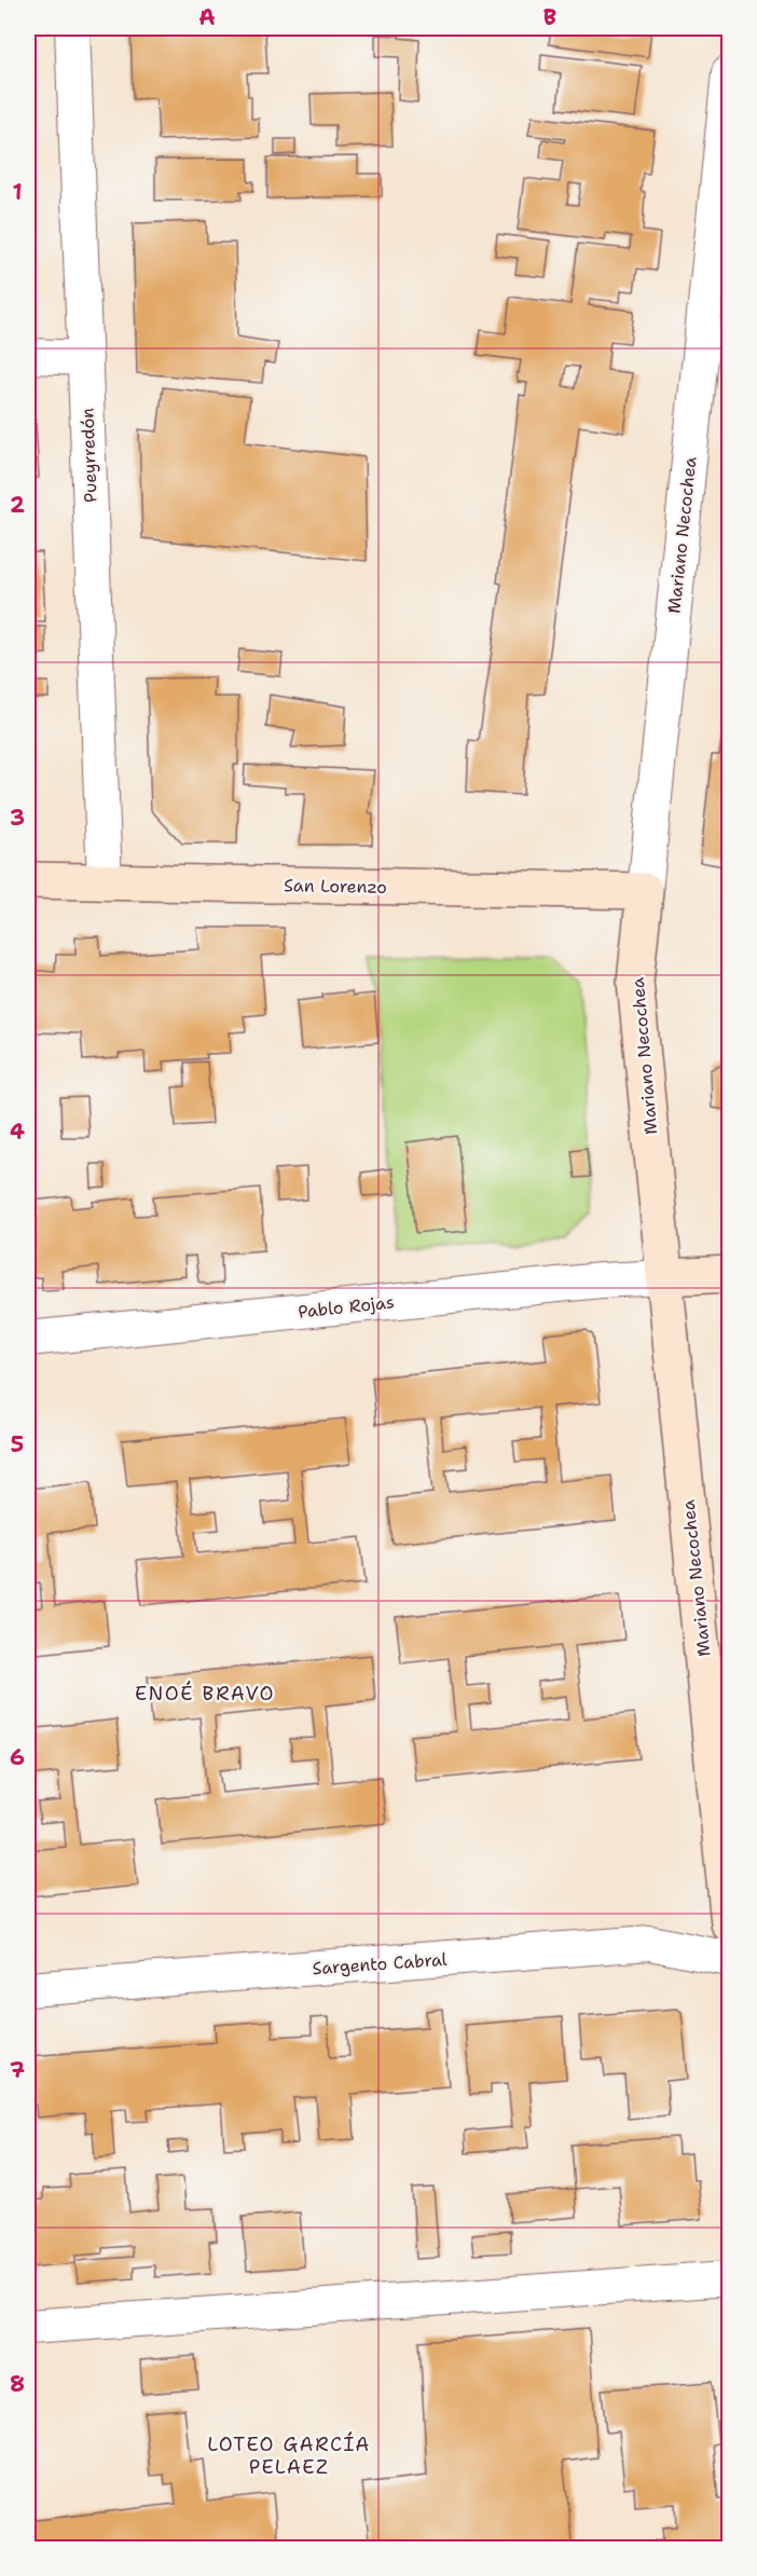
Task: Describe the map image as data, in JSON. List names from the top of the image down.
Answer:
{
  "streets": {
    "main road": ["Mariano Necochea", "San Lorenzo"],
    "street": ["Pueyrredón", "Pablo Rojas", "Sargento Cabral"]
  },
  "crossings": [
    ["Pueyrredón", "San Lorenzo"],
    ["Mariano Necochea", "San Lorenzo"],
    ["Mariano Necochea", "Pablo Rojas"]
  ],
  "districts": ["ENOÉ BRAVO", "LOTEO GARCÍA PELAEZ"],
  "grid": {
    "columns": ["A", "B"],
    "rows": [
      "1",
      "2",
      "3",
      "4",
      "5",
      "6",
      "7",
      "8"
    ]
  }
}
